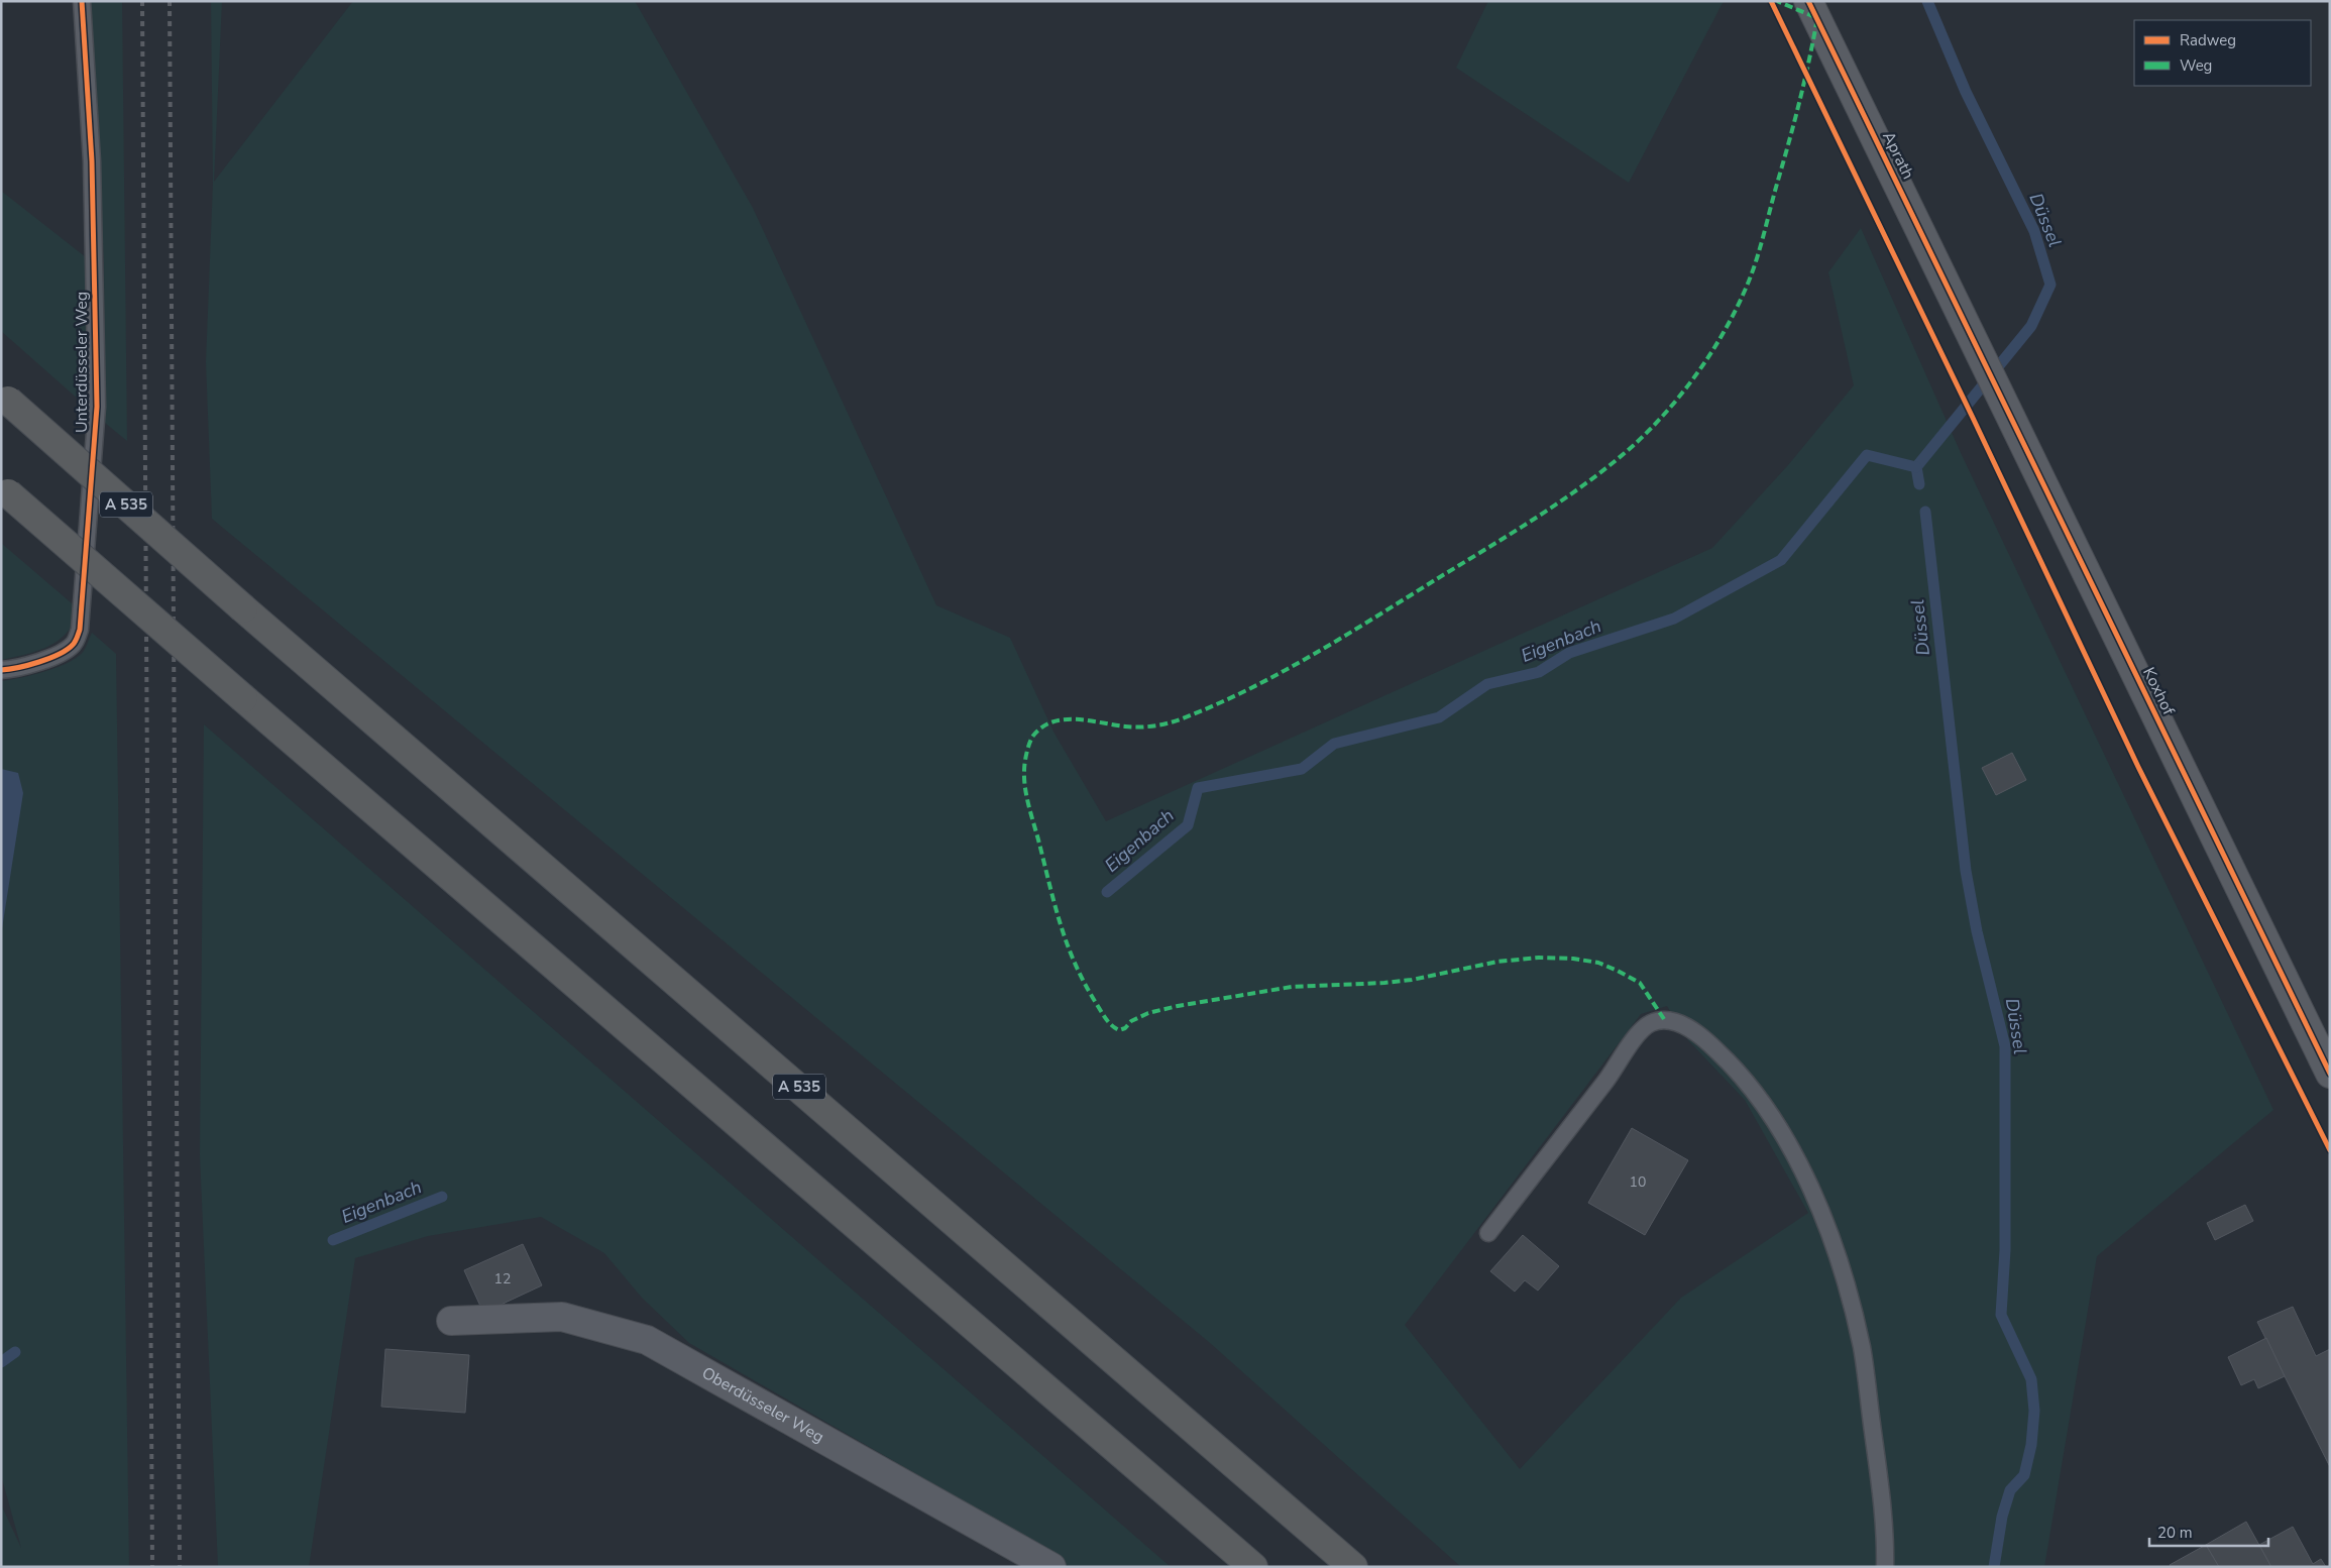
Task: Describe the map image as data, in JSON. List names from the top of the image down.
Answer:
{
  "streets": {
    "highway": ["A 535"],
    "main road": ["Aprath", "Koxhof"],
    "street": ["Oberdüsseler Weg"],
    "lane": ["Unterdüsseler Weg"]
  },
  "crossings": [
    ["Aprath", "Koxhof"]
  ],
  "water": ["Düssel", "Eigenbach"],
  "house_numbers": ["10", "12"],
  "legend": ["Radweg", "Weg"],
  "scale_bar": "20 m"
}
